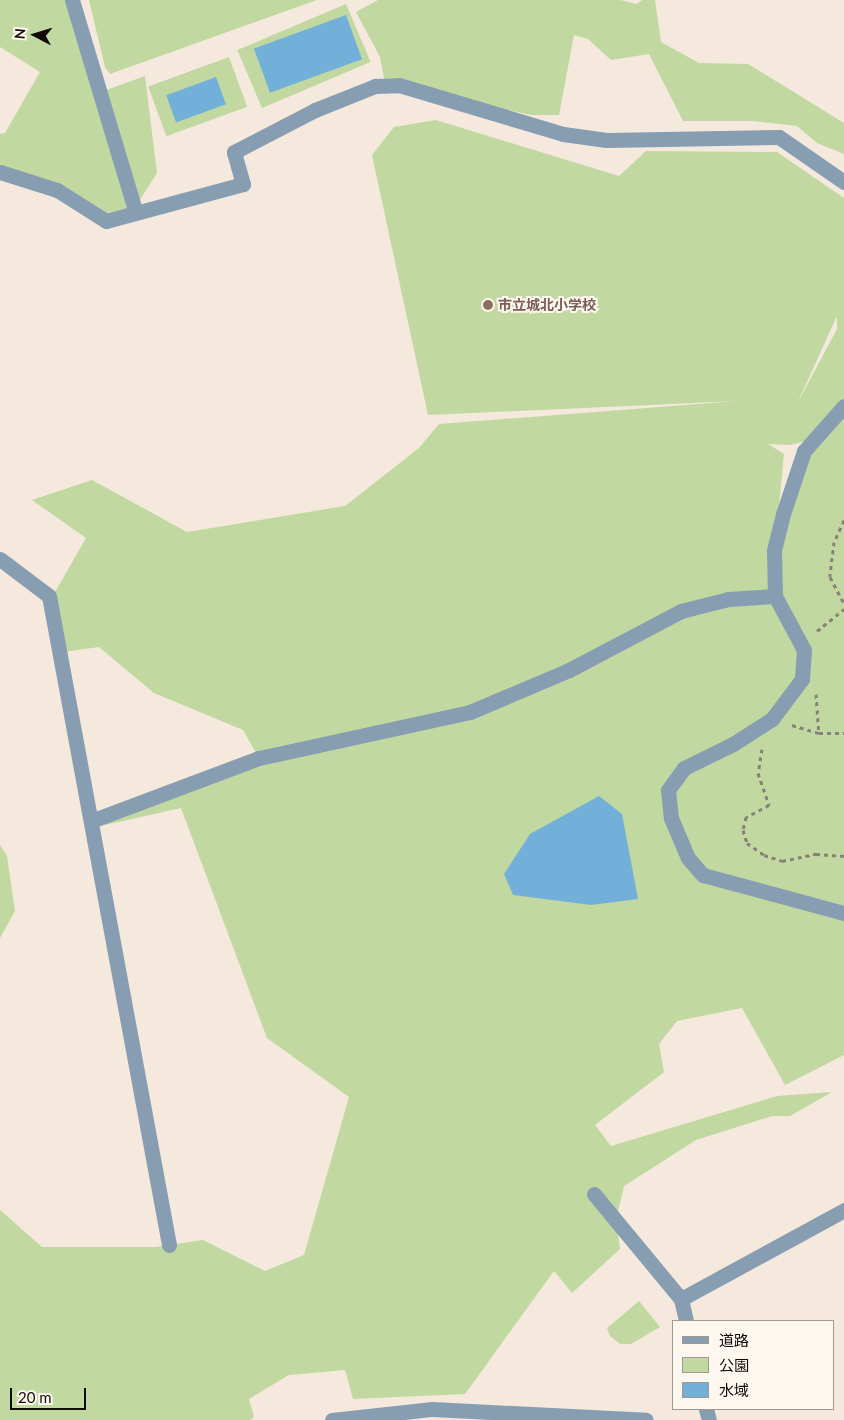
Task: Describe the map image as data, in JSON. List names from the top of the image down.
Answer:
{
  "places": ["市立城北小学校"],
  "legend": ["道路", "公園", "水域"],
  "scale_bar": "20 m",
  "north": "left"
}
